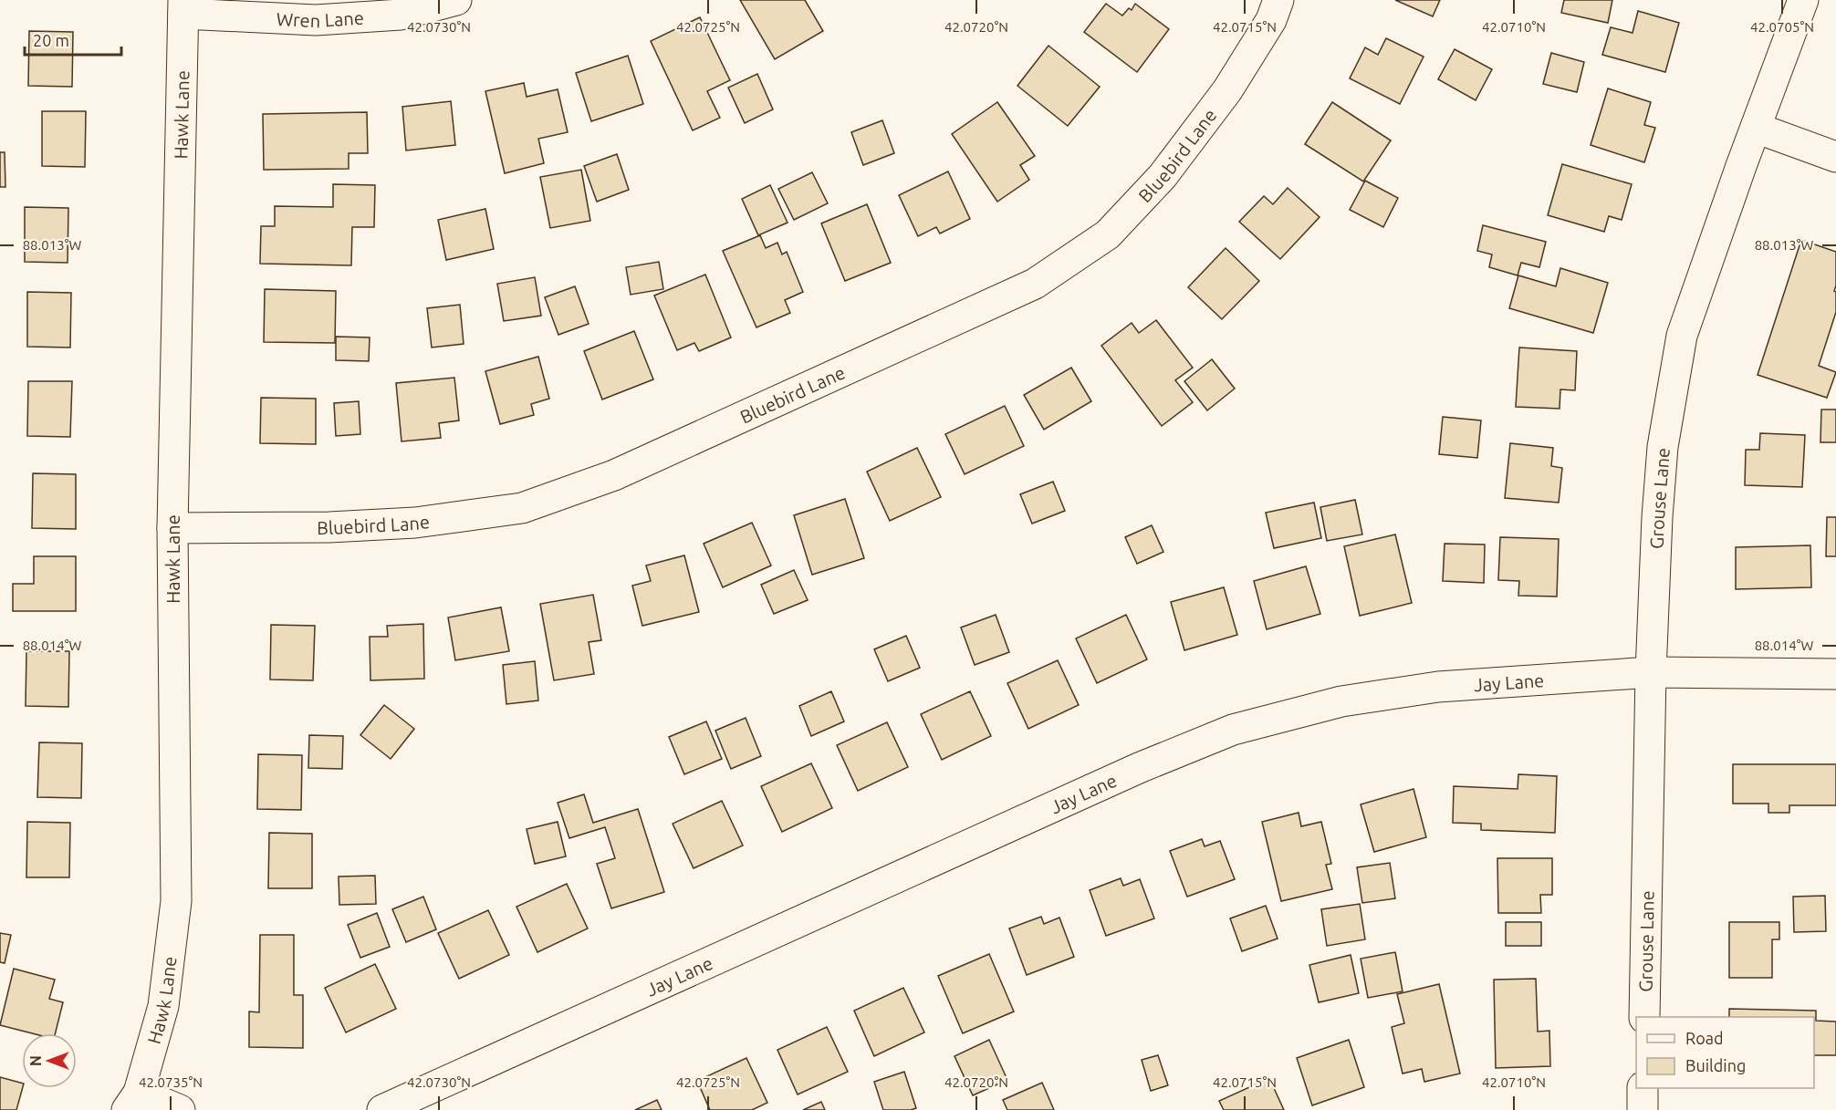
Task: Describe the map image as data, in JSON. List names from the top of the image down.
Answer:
{
  "streets": {
    "street": [
      "Wren Lane",
      "Hawk Lane",
      "Bluebird Lane",
      "Grouse Lane",
      "Jay Lane"
    ]
  },
  "crossings": [
    ["Wren Lane", "Hawk Lane"],
    ["Hawk Lane", "Bluebird Lane"],
    ["Grouse Lane", "Jay Lane"]
  ],
  "legend": ["Road", "Building"],
  "scale_bar": "20 m",
  "north": "left",
  "coordinates": [
    "42.0730°N",
    "42.0725°N",
    "42.0720°N",
    "42.0715°N",
    "42.0710°N",
    "42.0705°N",
    "88.013°W",
    "88.014°W",
    "42.0735°N"
  ]
}
